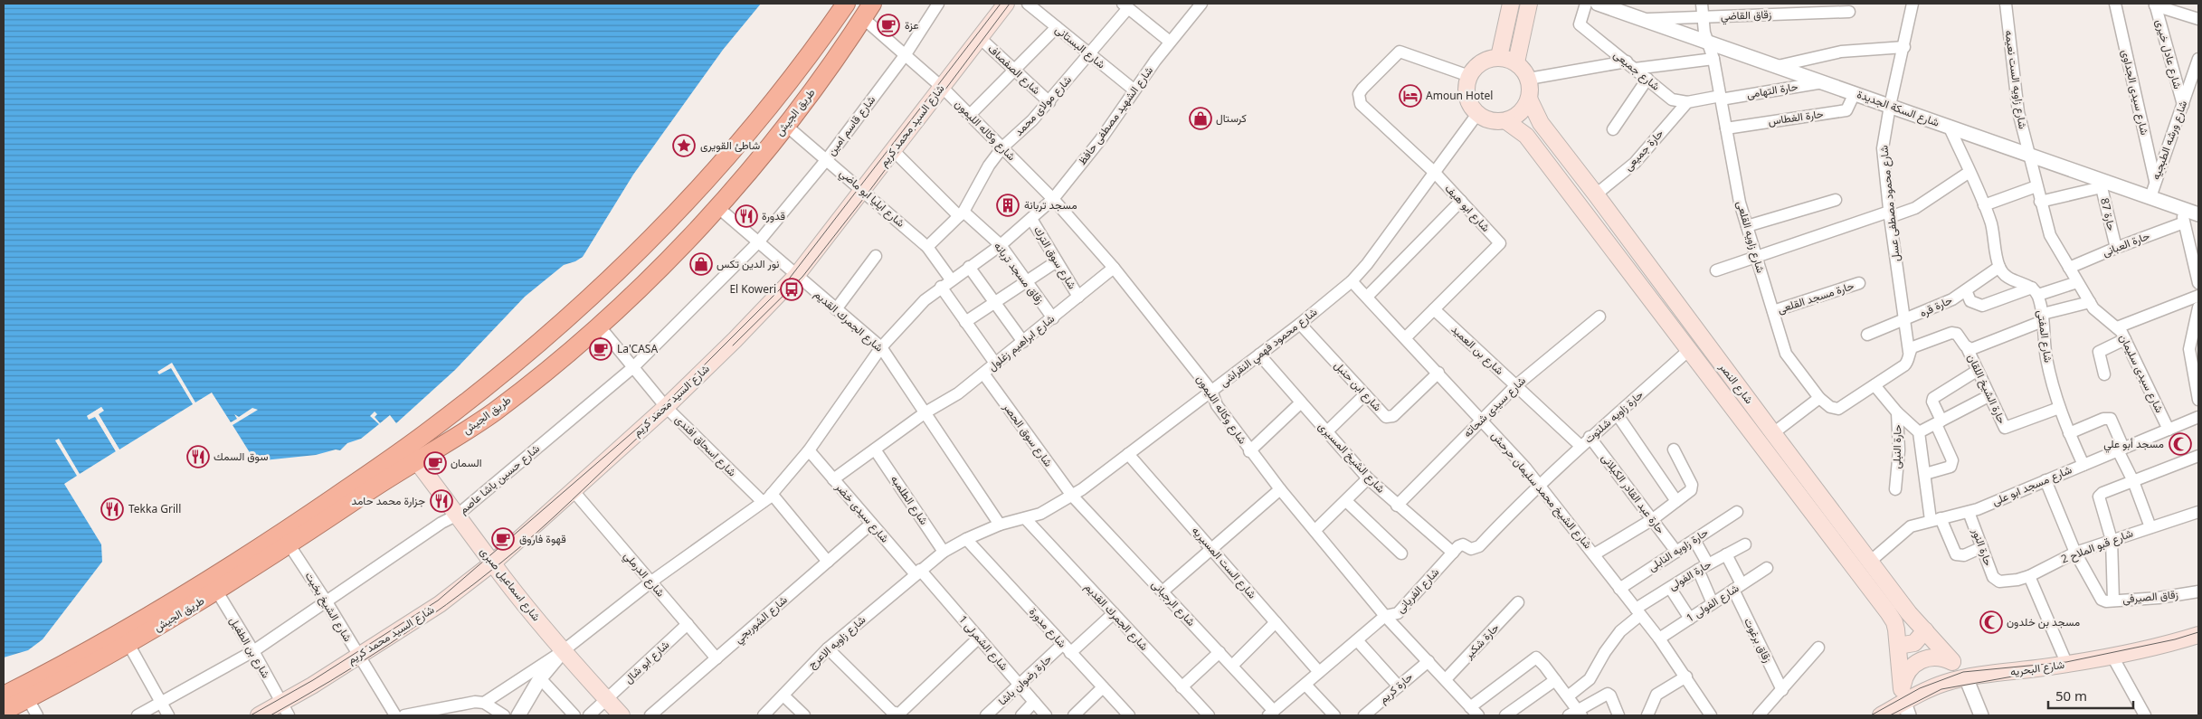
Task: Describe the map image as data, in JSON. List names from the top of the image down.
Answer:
{
  "streets": {
    "highway": ["طريق الجيش"],
    "main road": [
      "شارع السيد محمد كريم",
      "شارع النصر",
      "شارع اسماعيل صبرى",
      "شارع البحريه"
    ],
    "street": [
      "زقاق القاضي",
      "شارع البستانى",
      "شارع عادل خيرى",
      "شارع الصفصاف",
      "شارع جميعى",
      "شارع زاويه الست نعيمه",
      "حارة التهامى",
      "شارع سيدى الجداوى",
      "شارع مولاى محمد",
      "شارع السكة الجديدة",
      "شارع الشهيد مصطفى حافظ",
      "حارة الغطاس",
      "شارع قاسم امين",
      "شارع وكاله الليمون",
      "شارع ورشه الطبجيه",
      "حارة جميعى",
      "شارع ايليا ابو ماضي",
      "شارع محمود مصطفى عسل",
      "شارع ابو هيف",
      "حارة 87",
      "شارع زاويه القلعى",
      "حارة العبانى",
      "شارع سوق الترك",
      "زقاق مسجد تربانه",
      "حارة مسجد القلعى",
      "حارة قره",
      "شارع الجمرك القديم",
      "شارع المفتى",
      "شارع ابراهيم زغلول",
      "شارع محمود فهمي النقراشى",
      "شارع بن العميد",
      "شارع سيدى سليمان",
      "شارع ابن حنبل",
      "حارة الشيخ اللقان",
      "شارع سيدى شحاته",
      "حارة زاويه شلتوت",
      "شارع سوق الحصر",
      "شارع اسحاق افندى",
      "حارة النبلى",
      "شارع الشيخ المسيرى",
      "شارع حسين باشا عاصم",
      "شارع مسجد ابو على",
      "شارع الشيخ محمد سليمان حرحش",
      "حارة عبد القادر الكيلانى",
      "شارع الطلمبه",
      "شارع سيدى خضر",
      "شارع قبو الملاح 2",
      "حارة النور",
      "حارة زاويه النابلى",
      "شارع الست المسيريه",
      "شارع الدرملي",
      "حارة الفولى",
      "شارع الفريانى",
      "زقاق الصيرفى",
      "شارع الرجبانى",
      "شارع الفولى 1",
      "شارع الشيخ بخيت",
      "شارع الشوربجي",
      "شارع مدورة",
      "زقاق برغوت",
      "حارة شكير",
      "شارع زاويه الاعرج",
      "شارع الشمرلى 1",
      "شارع بن الطفيل",
      "شارع ابو شال",
      "حارة رضوان باشا",
      "حارة كريم"
    ]
  },
  "crossings": [
    ["زقاق القاضي", "شارع السكة الجديدة"],
    ["زقاق القاضي", "شارع زاويه القلعى"],
    ["شارع البستانى", "شارع مولاى محمد"],
    ["شارع البستانى", "شارع الشهيد مصطفى حافظ"],
    ["شارع عادل خيرى", "شارع ورشه الطبجيه"],
    ["شارع الصفصاف", "شارع مولاى محمد"],
    ["شارع الصفصاف", "شارع السيد محمد كريم"],
    ["شارع جميعى", "حارة جميعى"],
    ["شارع زاويه الست نعيمه", "شارع السكة الجديدة"],
    ["شارع زاويه الست نعيمه", "شارع سيدى سليمان"],
    ["حارة التهامى", "شارع السكة الجديدة"],
    ["حارة التهامى", "شارع زاويه القلعى"],
    ["شارع سيدى الجداوى", "شارع ورشه الطبجيه"],
    ["شارع مولاى محمد", "شارع وكاله الليمون"],
    ["شارع مولاى محمد", "شارع ايليا ابو ماضي"],
    ["شارع مولاى محمد", "زقاق مسجد تربانه"],
    ["شارع السكة الجديدة", "حارة الغطاس"],
    ["شارع السكة الجديدة", "شارع ورشه الطبجيه"],
    ["شارع السكة الجديدة", "شارع محمود مصطفى عسل"],
    ["شارع السكة الجديدة", "حارة 87"],
    ["شارع السكة الجديدة", "شارع زاويه القلعى"],
    ["شارع السكة الجديدة", "شارع سيدى سليمان"],
    ["طريق الجيش", "شارع وكاله الليمون"],
    ["طريق الجيش", "شارع ايليا ابو ماضي"],
    ["طريق الجيش", "شارع الجمرك القديم"],
    ["طريق الجيش", "شارع اسحاق افندى"],
    ["طريق الجيش", "شارع اسماعيل صبرى"],
    ["طريق الجيش", "شارع الشيخ بخيت"],
    ["طريق الجيش", "شارع بن الطفيل"],
    ["شارع الشهيد مصطفى حافظ", "شارع وكاله الليمون"],
    ["شارع الشهيد مصطفى حافظ", "شارع ايليا ابو ماضي"],
    ["شارع الشهيد مصطفى حافظ", "شارع سوق الترك"],
    ["شارع الشهيد مصطفى حافظ", "زقاق مسجد تربانه"],
    ["شارع الشهيد مصطفى حافظ", "شارع الجمرك القديم"],
    ["شارع الشهيد مصطفى حافظ", "شارع اسحاق افندى"],
    ["شارع الشهيد مصطفى حافظ", "شارع سيدى خضر"],
    ["شارع الشهيد مصطفى حافظ", "شارع الدرملي"],
    ["شارع الشهيد مصطفى حافظ", "شارع اسماعيل صبرى"],
    ["حارة الغطاس", "شارع زاويه القلعى"],
    ["شارع قاسم امين", "شارع وكاله الليمون"],
    ["شارع قاسم امين", "شارع ايليا ابو ماضي"],
    ["شارع قاسم امين", "شارع الجمرك القديم"],
    ["شارع قاسم امين", "شارع حسين باشا عاصم"],
    ["شارع السيد محمد كريم", "شارع وكاله الليمون"],
    ["شارع السيد محمد كريم", "شارع ايليا ابو ماضي"],
    ["شارع السيد محمد كريم", "زقاق مسجد تربانه"],
    ["شارع السيد محمد كريم", "شارع الجمرك القديم"],
    ["شارع السيد محمد كريم", "شارع اسحاق افندى"],
    ["شارع السيد محمد كريم", "شارع الدرملي"],
    ["شارع السيد محمد كريم", "شارع اسماعيل صبرى"],
    ["شارع السيد محمد كريم", "شارع الشيخ بخيت"],
    ["شارع السيد محمد كريم", "شارع بن الطفيل"],
    ["شارع وكاله الليمون", "شارع ابراهيم زغلول"],
    ["شارع وكاله الليمون", "شارع محمود فهمي النقراشى"],
    ["شارع وكاله الليمون", "شارع الفريانى"],
    ["شارع وكاله الليمون", "حارة شكير"],
    ["شارع وكاله الليمون", "حارة كريم"],
    ["حارة جميعى", "شارع النصر"],
    ["شارع محمود مصطفى عسل", "حارة قره"],
    ["شارع ابو هيف", "شارع محمود فهمي النقراشى"],
    ["شارع ابو هيف", "شارع بن العميد"],
    ["شارع ابو هيف", "شارع النصر"],
    ["حارة 87", "حارة العبانى"],
    ["شارع زاويه القلعى", "حارة مسجد القلعى"],
    ["شارع زاويه القلعى", "حارة النبلى"],
    ["حارة العبانى", "شارع سيدى سليمان"],
    ["شارع سوق الترك", "شارع ابراهيم زغلول"],
    ["زقاق مسجد تربانه", "شارع ابراهيم زغلول"],
    ["شارع الجمرك القديم", "شارع ابراهيم زغلول"],
    ["شارع الجمرك القديم", "شارع محمود فهمي النقراشى"],
    ["شارع الجمرك القديم", "شارع حسين باشا عاصم"],
    ["شارع الجمرك القديم", "حارة رضوان باشا"],
    ["شارع المفتى", "حارة الشيخ اللقان"],
    ["شارع المفتى", "شارع مسجد ابو على"],
    ["شارع ابراهيم زغلول", "شارع سوق الحصر"],
    ["شارع ابراهيم زغلول", "شارع الطلمبه"],
    ["شارع ابراهيم زغلول", "شارع سيدى خضر"],
    ["شارع محمود فهمي النقراشى", "شارع النصر"],
    ["شارع محمود فهمي النقراشى", "شارع ابن حنبل"],
    ["شارع محمود فهمي النقراشى", "شارع سوق الحصر"],
    ["شارع محمود فهمي النقراشى", "شارع الشيخ المسيرى"],
    ["شارع محمود فهمي النقراشى", "شارع الشيخ محمد سليمان حرحش"],
    ["شارع محمود فهمي النقراشى", "شارع الطلمبه"],
    ["شارع محمود فهمي النقراشى", "شارع سيدى خضر"],
    ["شارع محمود فهمي النقراشى", "شارع الست المسيريه"],
    ["شارع محمود فهمي النقراشى", "شارع الرجبانى"],
    ["شارع محمود فهمي النقراشى", "شارع مدورة"],
    ["شارع محمود فهمي النقراشى", "شارع زاويه الاعرج"],
    ["شارع محمود فهمي النقراشى", "شارع الشمرلى 1"],
    ["شارع بن العميد", "شارع سيدى شحاته"],
    ["شارع بن العميد", "حارة زاويه شلتوت"],
    ["شارع سيدى سليمان", "شارع مسجد ابو على"],
    ["شارع النصر", "حارة زاويه شلتوت"],
    ["شارع النصر", "شارع مسجد ابو على"],
    ["شارع النصر", "شارع البحريه"],
    ["شارع ابن حنبل", "شارع الشيخ محمد سليمان حرحش"],
    ["شارع سيدى شحاته", "شارع الشيخ المسيرى"],
    ["شارع سيدى شحاته", "شارع الشيخ محمد سليمان حرحش"],
    ["حارة زاويه شلتوت", "شارع الشيخ محمد سليمان حرحش"],
    ["حارة زاويه شلتوت", "حارة عبد القادر الكيلانى"],
    ["شارع سوق الحصر", "شارع الرجبانى"],
    ["شارع اسحاق افندى", "شارع حسين باشا عاصم"],
    ["شارع الشيخ المسيرى", "شارع الفريانى"],
    ["شارع حسين باشا عاصم", "شارع اسماعيل صبرى"],
    ["شارع حسين باشا عاصم", "شارع الشيخ بخيت"],
    ["شارع حسين باشا عاصم", "شارع بن الطفيل"],
    ["شارع مسجد ابو على", "حارة النور"],
    ["شارع الشيخ محمد سليمان حرحش", "حارة زاويه النابلى"],
    ["شارع الشيخ محمد سليمان حرحش", "حارة الفولى"],
    ["شارع الشيخ محمد سليمان حرحش", "شارع الفولى 1"],
    ["حارة عبد القادر الكيلانى", "حارة زاويه النابلى"],
    ["شارع سيدى خضر", "شارع الشوربجي"],
    ["شارع سيدى خضر", "شارع زاويه الاعرج"],
    ["شارع سيدى خضر", "شارع الشمرلى 1"],
    ["شارع قبو الملاح 2", "حارة النور"],
    ["شارع الست المسيريه", "شارع الفريانى"],
    ["شارع الدرملي", "شارع الشوربجي"],
    ["شارع الدرملي", "شارع ابو شال"],
    ["حارة الفولى", "زقاق برغوت"],
    ["شارع اسماعيل صبرى", "شارع ابو شال"],
    ["شارع الفريانى", "شارع الرجبانى"],
    ["شارع الفولى 1", "زقاق برغوت"],
    ["شارع مدورة", "حارة رضوان باشا"],
    ["شارع زاويه الاعرج", "شارع الشمرلى 1"],
    ["شارع الشمرلى 1", "حارة رضوان باشا"]
  ],
  "places": {
    "cafe": [
      "عزة",
      "La'CASA",
      "السمان",
      "قهوة فاروق"
    ],
    "hotel": ["Amoun Hotel"],
    "shop": ["كرستال", "نور الدين تكس"],
    "place": ["شاطئ القويرى"],
    "building": ["مسجد تربانة"],
    "restaurant": [
      "قدورة",
      "سوق السمك",
      "جزارة محمد حامد",
      "Tekka Grill"
    ],
    "bus stop": ["El Koweri"],
    "mosque": ["مسجد أبو علي", "مسجد بن خلدون"]
  },
  "scale_bar": "50 m"
}
